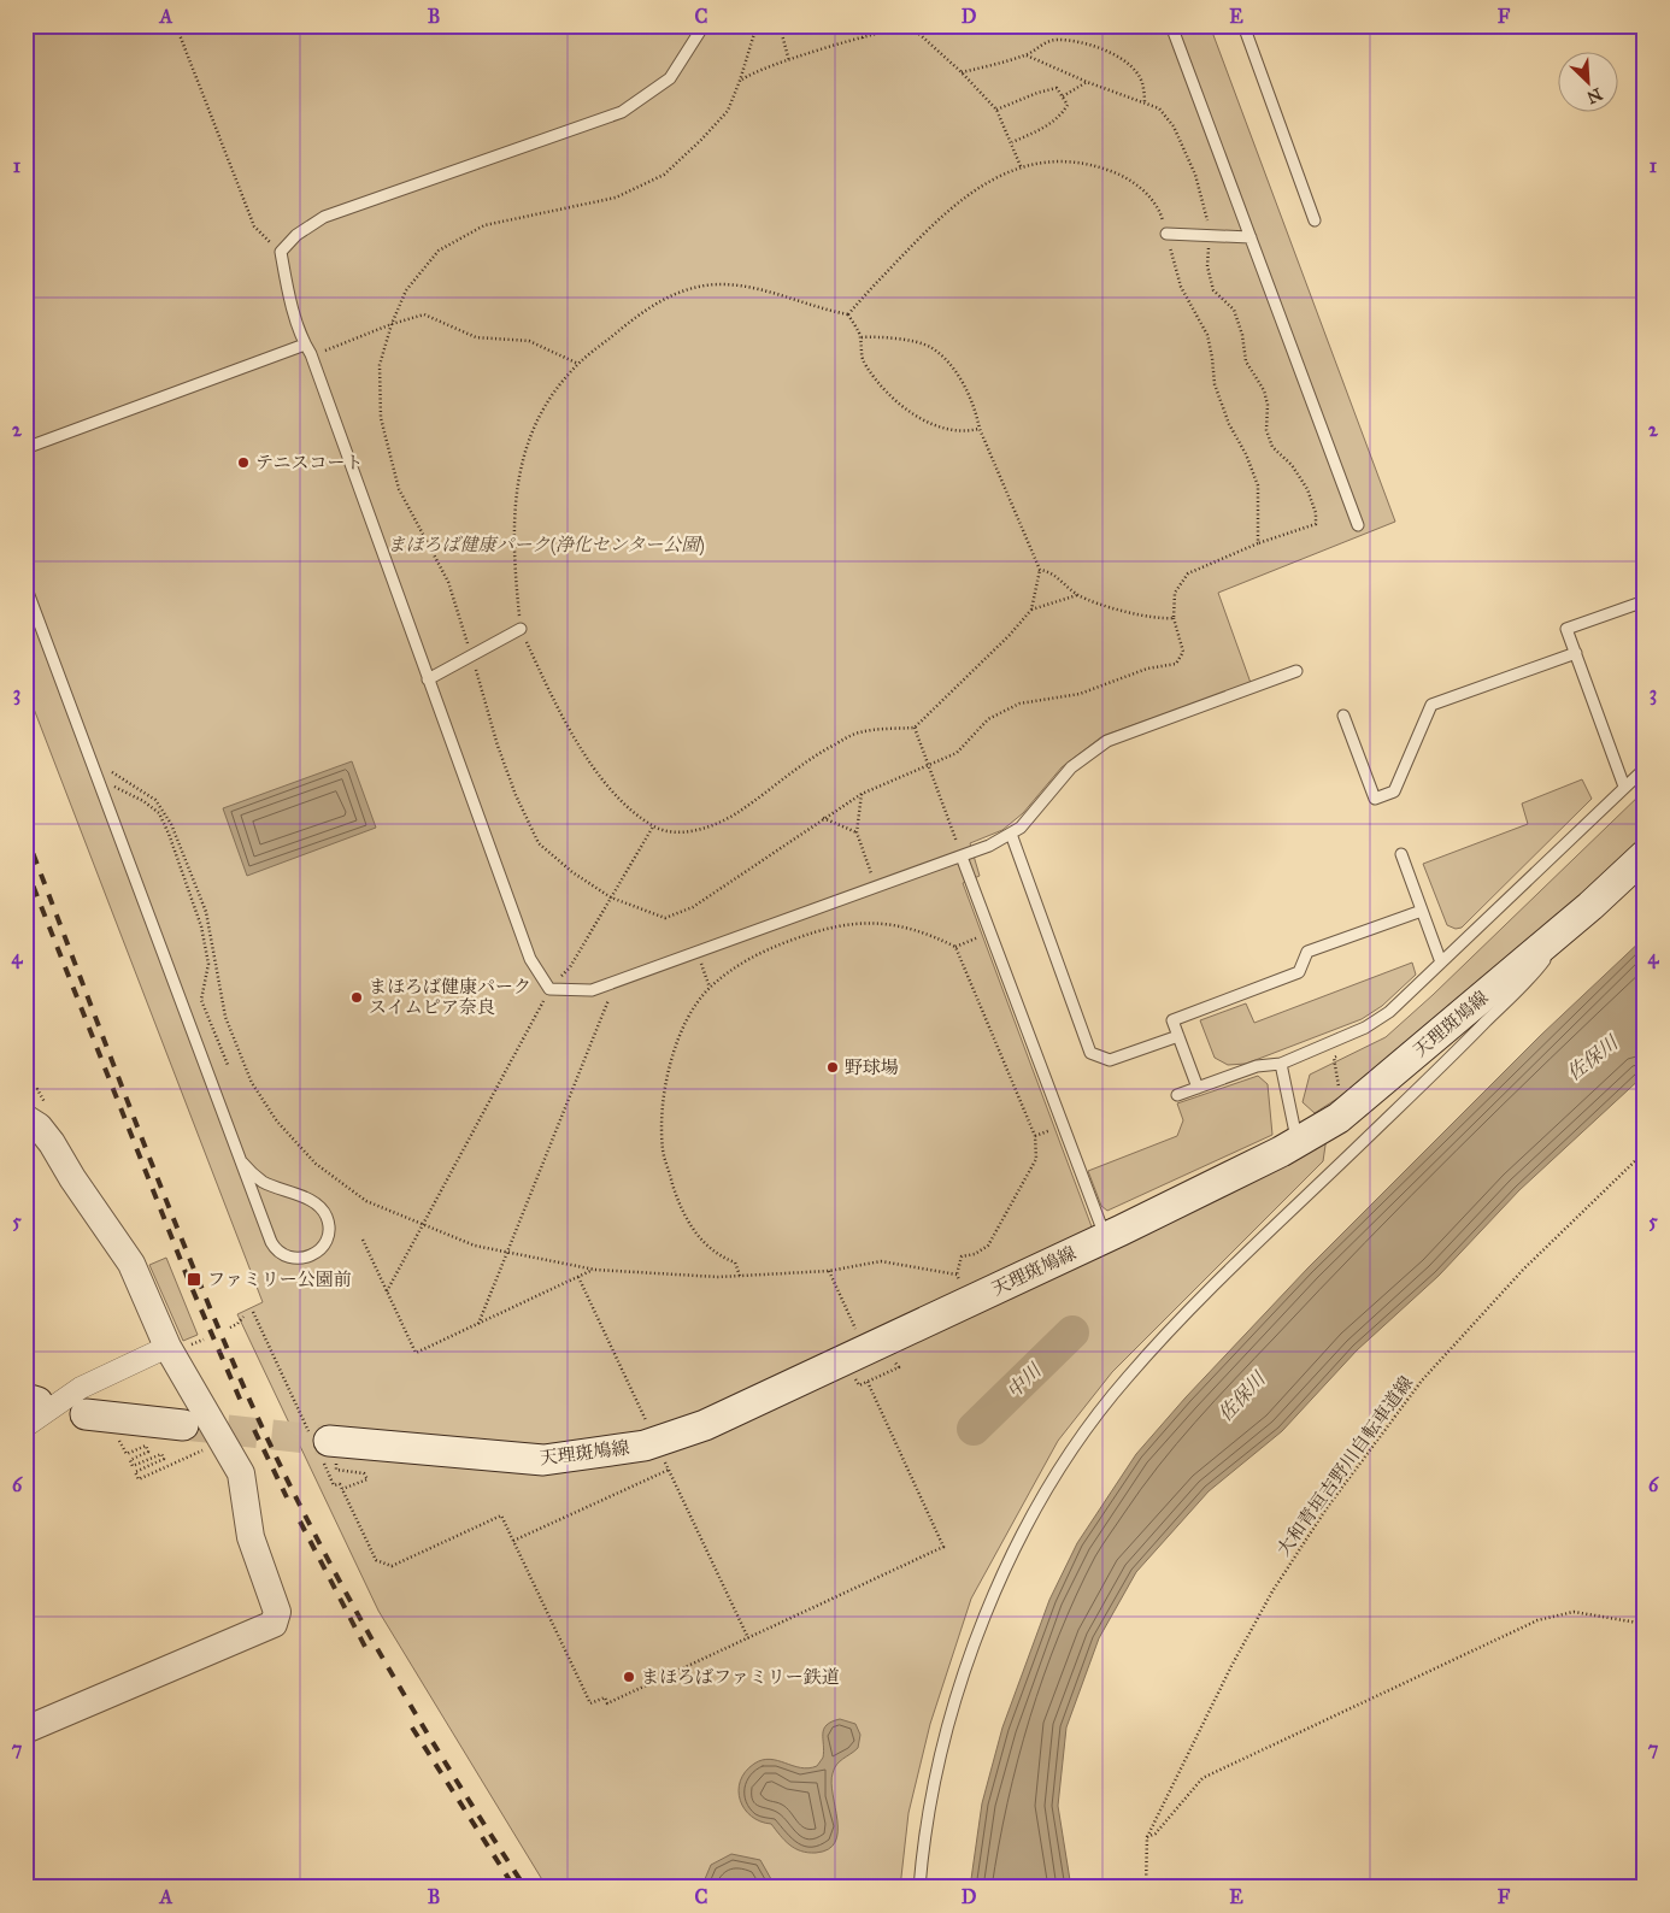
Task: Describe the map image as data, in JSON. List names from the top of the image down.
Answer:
{
  "streets": {
    "main road": ["天理斑鳩線"],
    "path": ["大和青垣吉野川自転車道線"]
  },
  "water": ["佐保川", "中川"],
  "parks": ["まほろば健康パーク(浄化センター公園)"],
  "places": {
    "other": [
      "テニスコート",
      "まほろば健康パーク スイムピア奈良",
      "野球場",
      "まほろばファミリー鉄道"
    ],
    "transit": ["ファミリー公園前"]
  },
  "north": "bottom right",
  "grid": {
    "columns": [
      "A",
      "B",
      "C",
      "D",
      "E",
      "F"
    ],
    "rows": [
      "1",
      "2",
      "3",
      "4",
      "5",
      "6",
      "7"
    ]
  }
}
